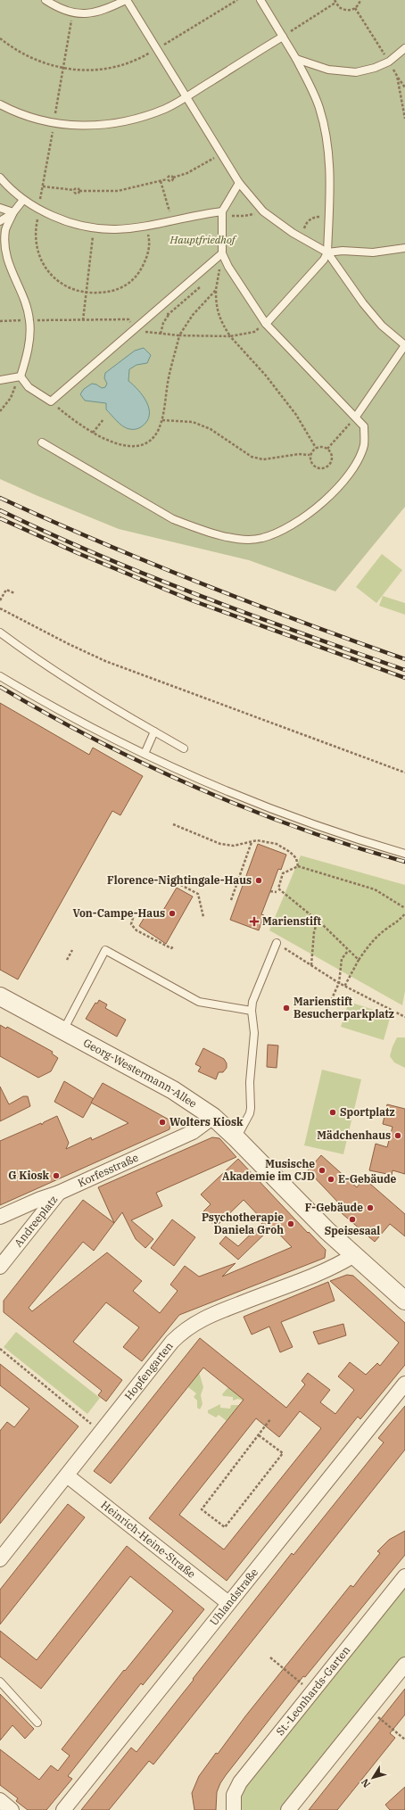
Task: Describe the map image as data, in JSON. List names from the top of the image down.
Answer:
{
  "streets": {
    "street": [
      "Georg-Westermann-Allee",
      "Korfesstraße",
      "Andreeplatz",
      "Hopfengarten",
      "Heinrich-Heine-Straße",
      "Uhlandstraße",
      "St.-Leonhards-Garten"
    ]
  },
  "crossings": [
    ["Georg-Westermann-Allee", "Korfesstraße"],
    ["Georg-Westermann-Allee", "Hopfengarten"],
    ["Korfesstraße", "Andreeplatz"],
    ["Hopfengarten", "Heinrich-Heine-Straße"],
    ["Heinrich-Heine-Straße", "Uhlandstraße"]
  ],
  "parks": ["Hauptfriedhof"],
  "places": {
    "other": [
      "Florence-Nightingale-Haus",
      "Von-Campe-Haus",
      "Marienstift Besucherparkplatz",
      "Sportplatz",
      "Wolters Kiosk",
      "Mädchenhaus",
      "Musische Akademie im CJD",
      "G Kiosk",
      "E-Gebäude",
      "F-Gebäude",
      "Speisesaal",
      "Psychotherapie Daniela Groh"
    ],
    "health": ["Marienstift"]
  },
  "north": "bottom left"
}
